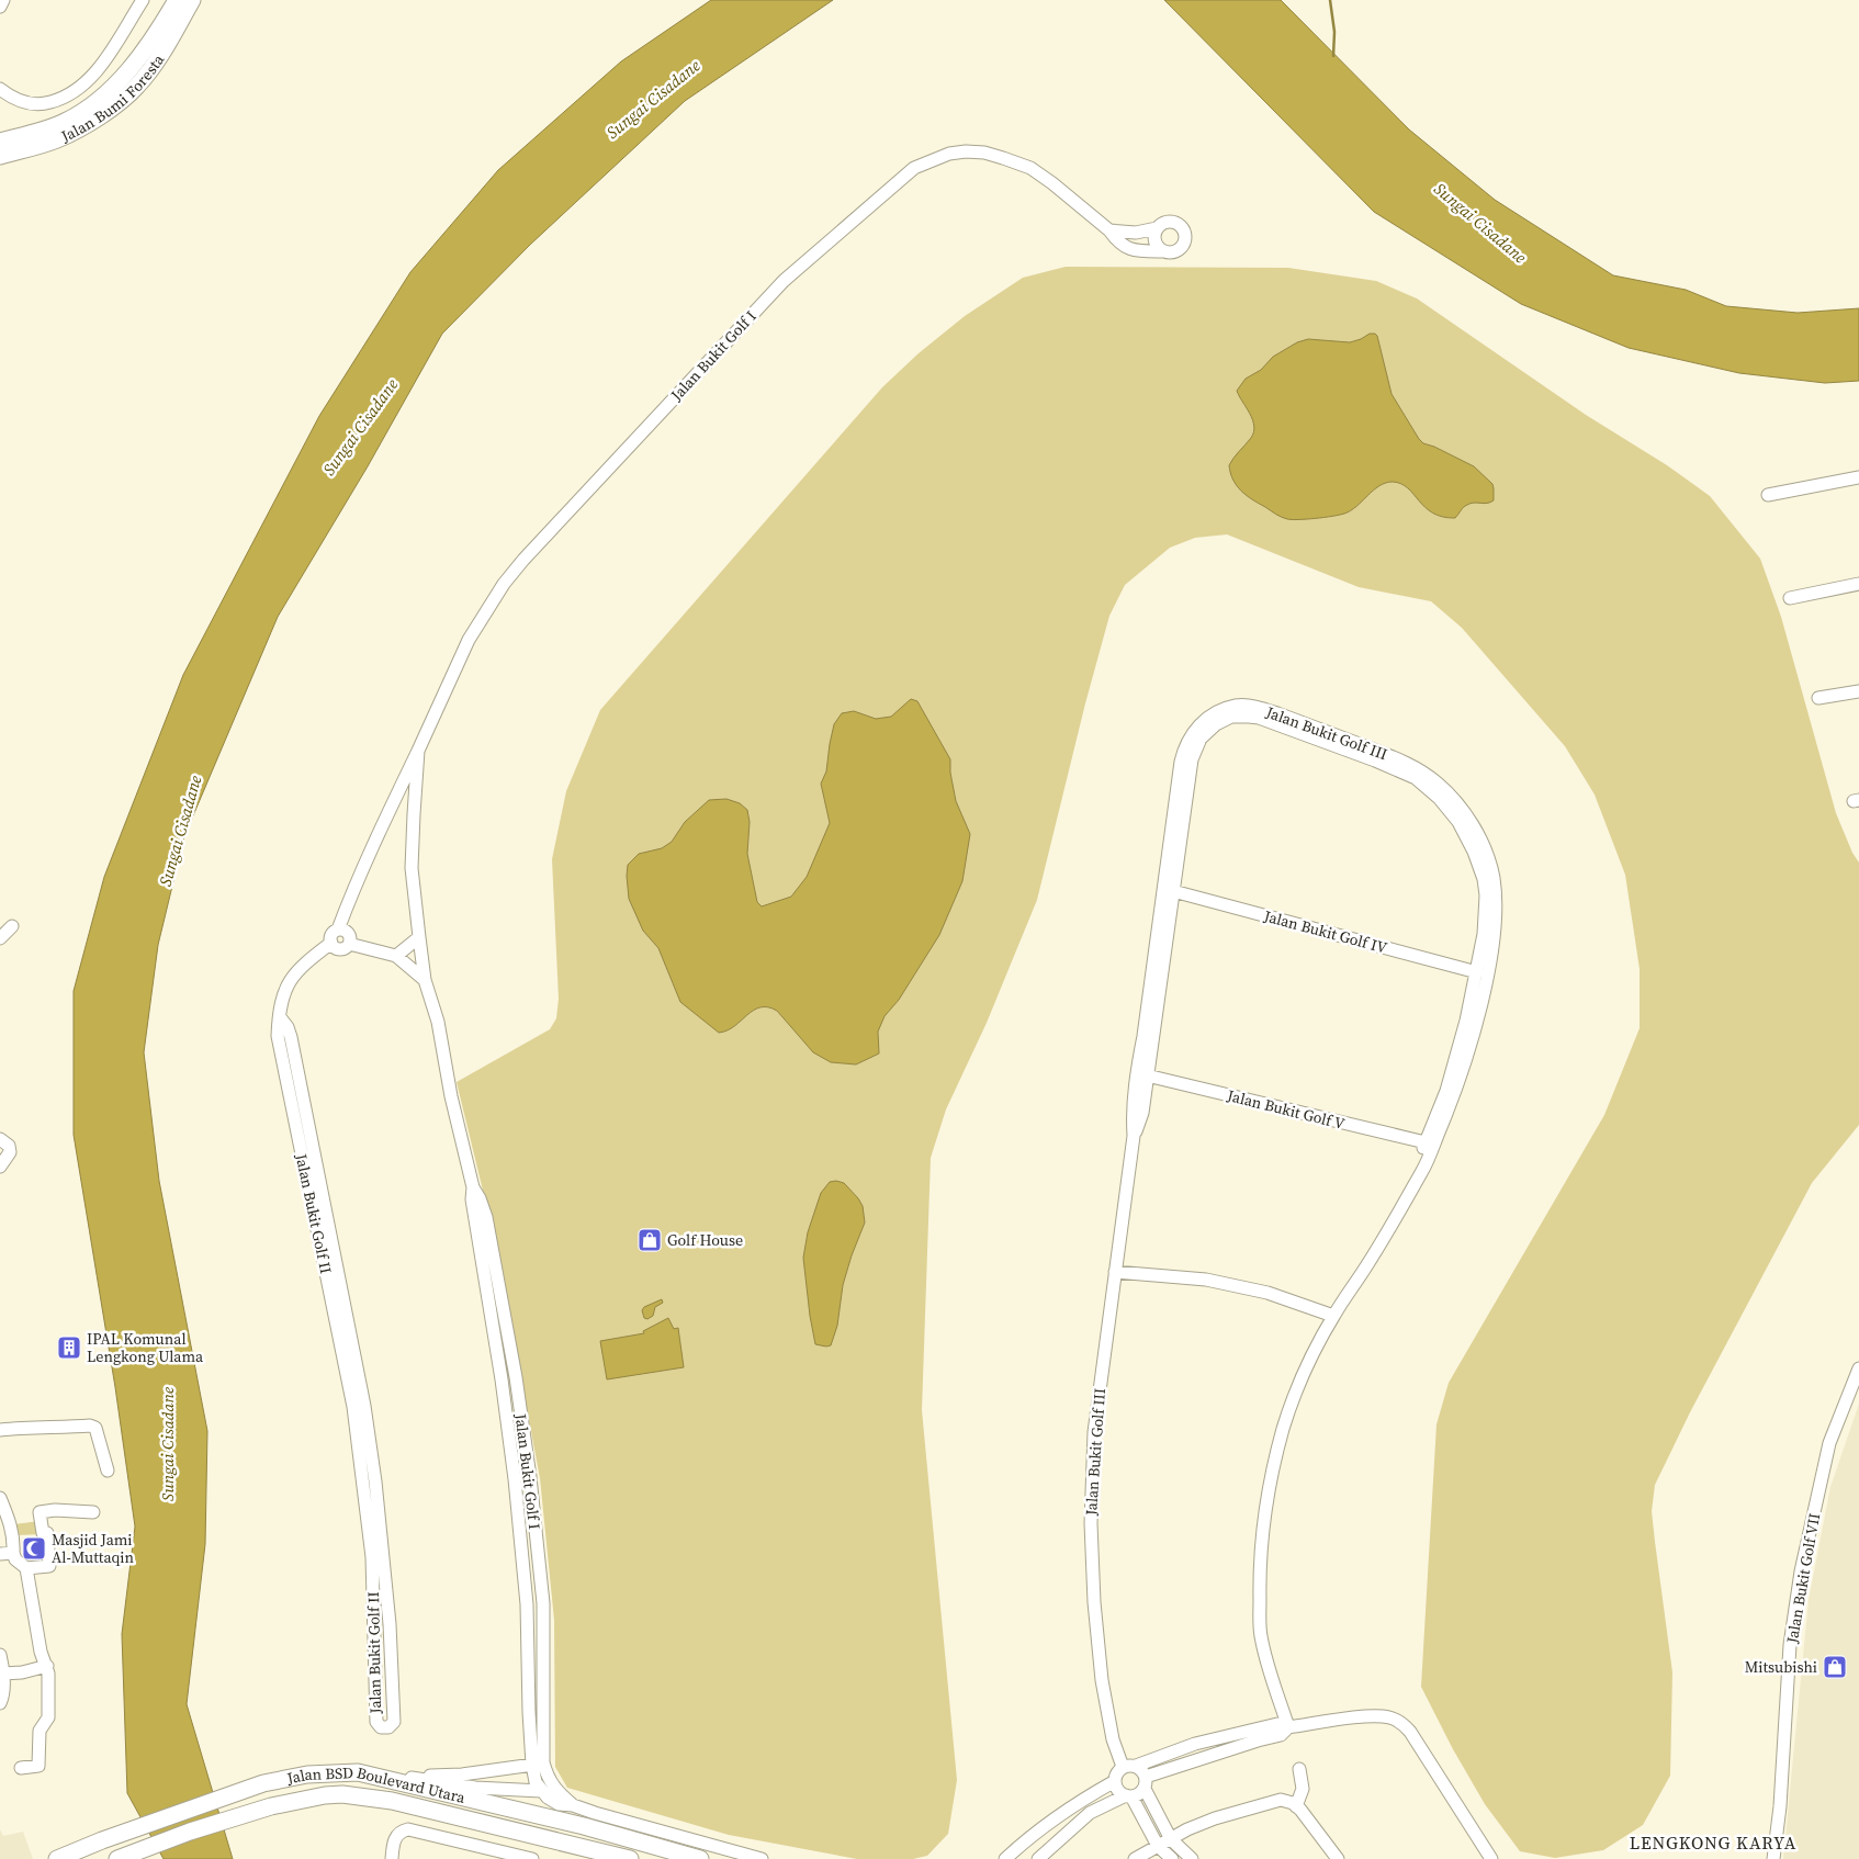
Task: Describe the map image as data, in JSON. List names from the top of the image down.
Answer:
{
  "streets": {
    "main road": ["Jalan Bumi Foresta", "Jalan BSD Boulevard Utara"],
    "street": [
      "Jalan Bukit Golf I",
      "Jalan Bukit Golf III",
      "Jalan Bukit Golf IV",
      "Jalan Bukit Golf V",
      "Jalan Bukit Golf II",
      "Jalan Bukit Golf VII"
    ]
  },
  "crossings": [
    ["Jalan Bukit Golf I", "Jalan Bukit Golf II"],
    ["Jalan Bukit Golf I", "Jalan BSD Boulevard Utara"],
    ["Jalan Bukit Golf III", "Jalan Bukit Golf IV"],
    ["Jalan Bukit Golf III", "Jalan Bukit Golf V"]
  ],
  "districts": ["LENGKONG KARYA"],
  "water": ["Sungai Cisadane"],
  "places": {
    "shop": ["Golf House", "Mitsubishi"],
    "building": ["IPAL Komunal Lengkong Ulama"],
    "mosque": ["Masjid Jami Al-Muttaqin"]
  }
}
